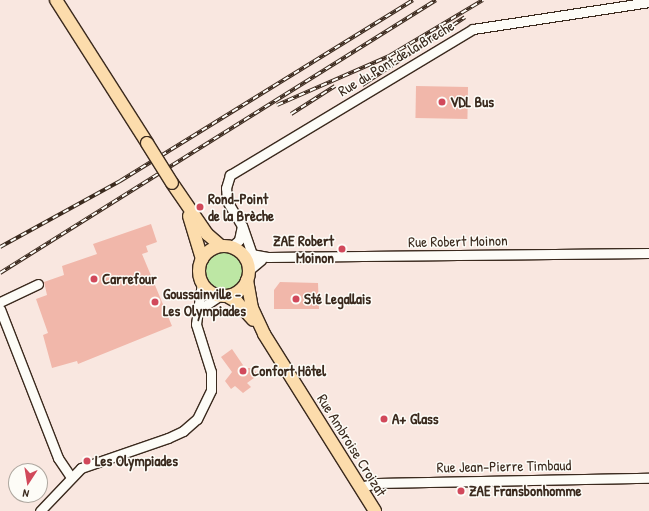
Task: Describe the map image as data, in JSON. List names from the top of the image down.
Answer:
{
  "streets": {
    "main road": ["Rue Ambroise Croizat"],
    "street": ["Rue du Pont de la Breche", "Rue Robert Moinon", "Rue Jean-Pierre Timbaud"]
  },
  "crossings": [
    ["Rue du Pont de la Breche", "Rue Robert Moinon"],
    ["Rue Ambroise Croizat", "Rue Jean-Pierre Timbaud"]
  ],
  "places": [
    "VDL Bus",
    "Rond-Point de la Brèche",
    "ZAE Robert Moinon",
    "Carrefour",
    "Sté Legallais",
    "Goussainville - Les Olympiades",
    "Confort Hôtel",
    "A+ Glass",
    "Les Olympiades",
    "ZAE Fransbonhomme"
  ],
  "north": "bottom"
}
